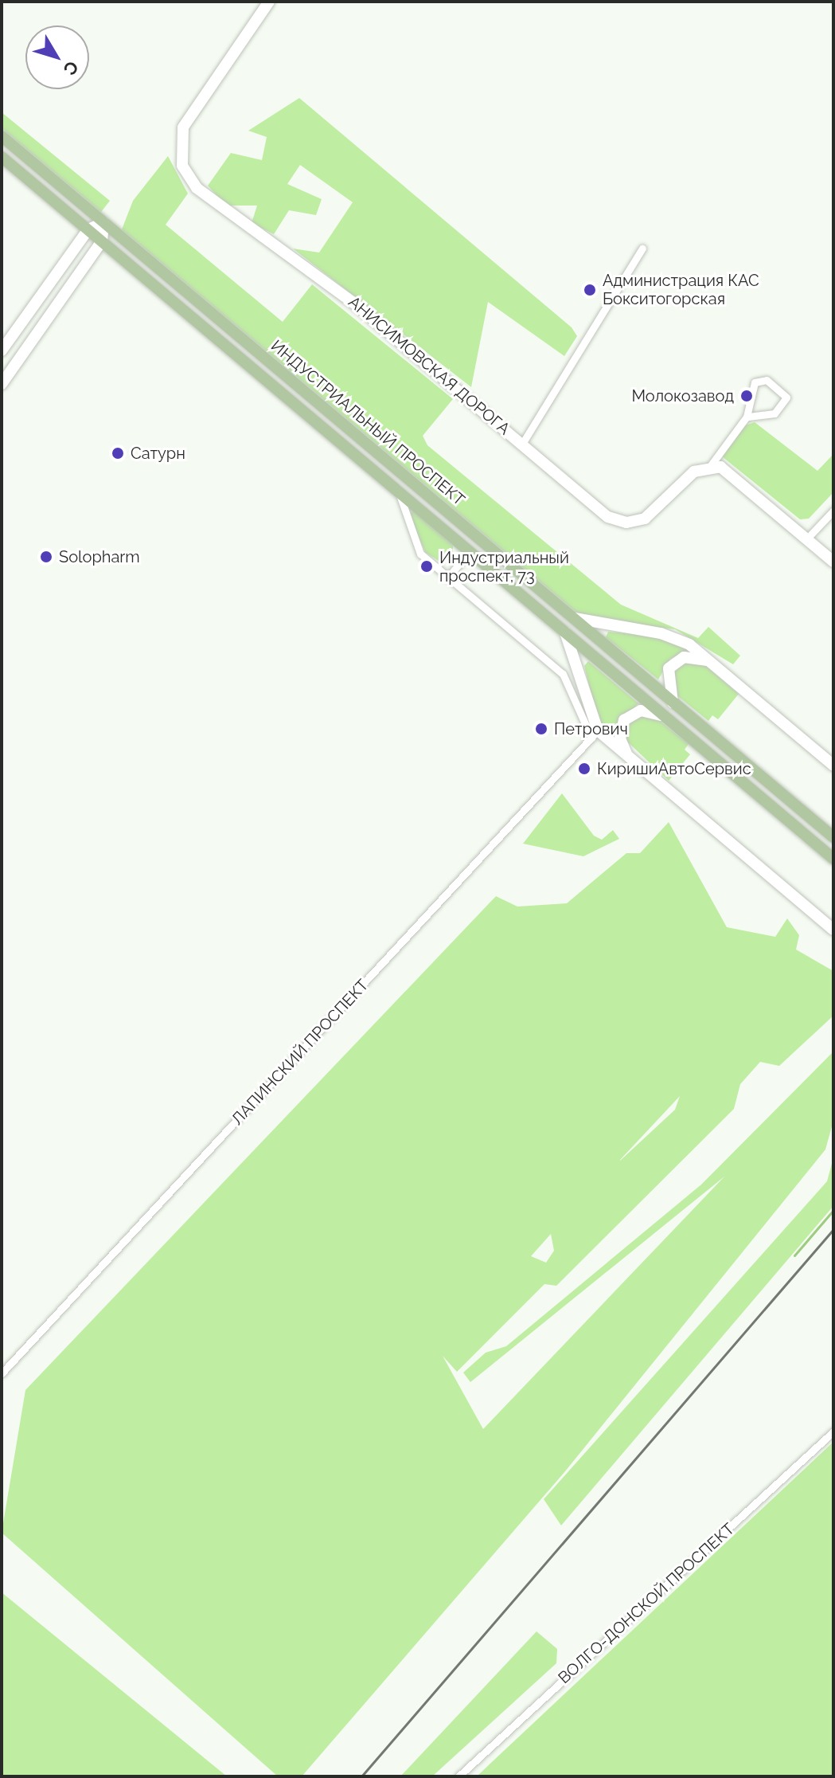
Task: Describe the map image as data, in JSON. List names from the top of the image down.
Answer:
{
  "streets": {
    "main road": ["ИНДУСТРИАЛЬНЫЙ ПРОСПЕКТ"],
    "street": ["АНИСИМОВСКАЯ ДОРОГА", "ЛАПИНСКИЙ ПРОСПЕКТ", "ВОЛГО-ДОНСКОЙ ПРОСПЕКТ"]
  },
  "places": [
    "Администрация КАС Бокситогорская",
    "Молокозавод",
    "Сатурн",
    "Solopharm",
    "Индустриальный проспект, 73",
    "Петрович",
    "КиришиАвтоСервис"
  ],
  "north": "bottom right"
}
